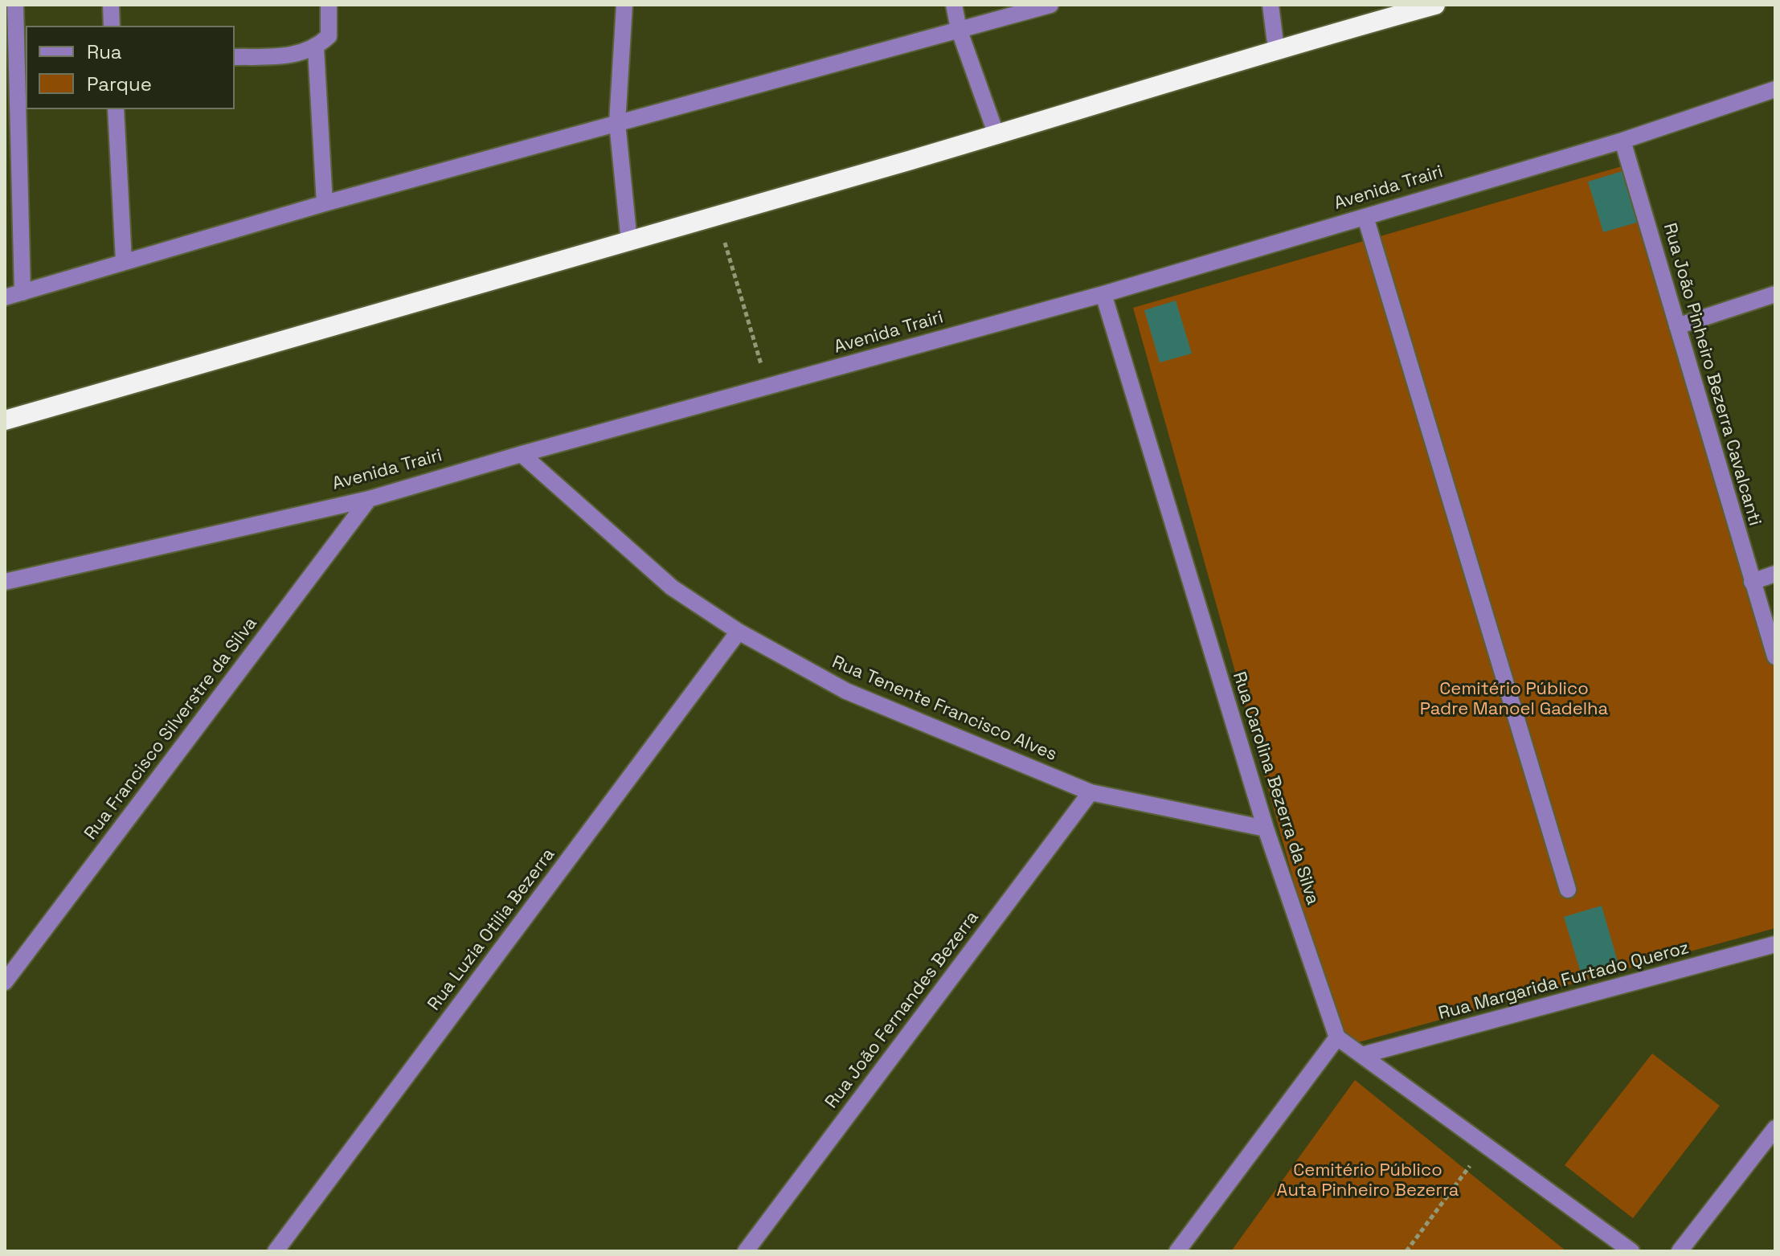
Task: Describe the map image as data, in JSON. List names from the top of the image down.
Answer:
{
  "streets": {
    "street": [
      "Avenida Trairi",
      "Rua João Pinheiro Bezerra Cavalcanti",
      "Rua Tenente Francisco Alves",
      "Rua Francisco Silverstre da Silva",
      "Rua Carolina Bezerra da Silva",
      "Rua Luzia Otilia Bezerra",
      "Rua Margarida Furtado Queroz",
      "Rua João Fernandes Bezerra"
    ]
  },
  "crossings": [
    ["Avenida Trairi", "Rua João Pinheiro Bezerra Cavalcanti"],
    ["Avenida Trairi", "Rua Tenente Francisco Alves"],
    ["Avenida Trairi", "Rua Francisco Silverstre da Silva"],
    ["Avenida Trairi", "Rua Carolina Bezerra da Silva"],
    ["Rua Tenente Francisco Alves", "Rua Carolina Bezerra da Silva"],
    ["Rua Tenente Francisco Alves", "Rua Luzia Otilia Bezerra"],
    ["Rua Tenente Francisco Alves", "Rua João Fernandes Bezerra"]
  ],
  "parks": ["Cemitério Público Padre Manoel Gadelha", "Cemitério Público Auta Pinheiro Bezerra"],
  "legend": ["Rua", "Parque"]
}
